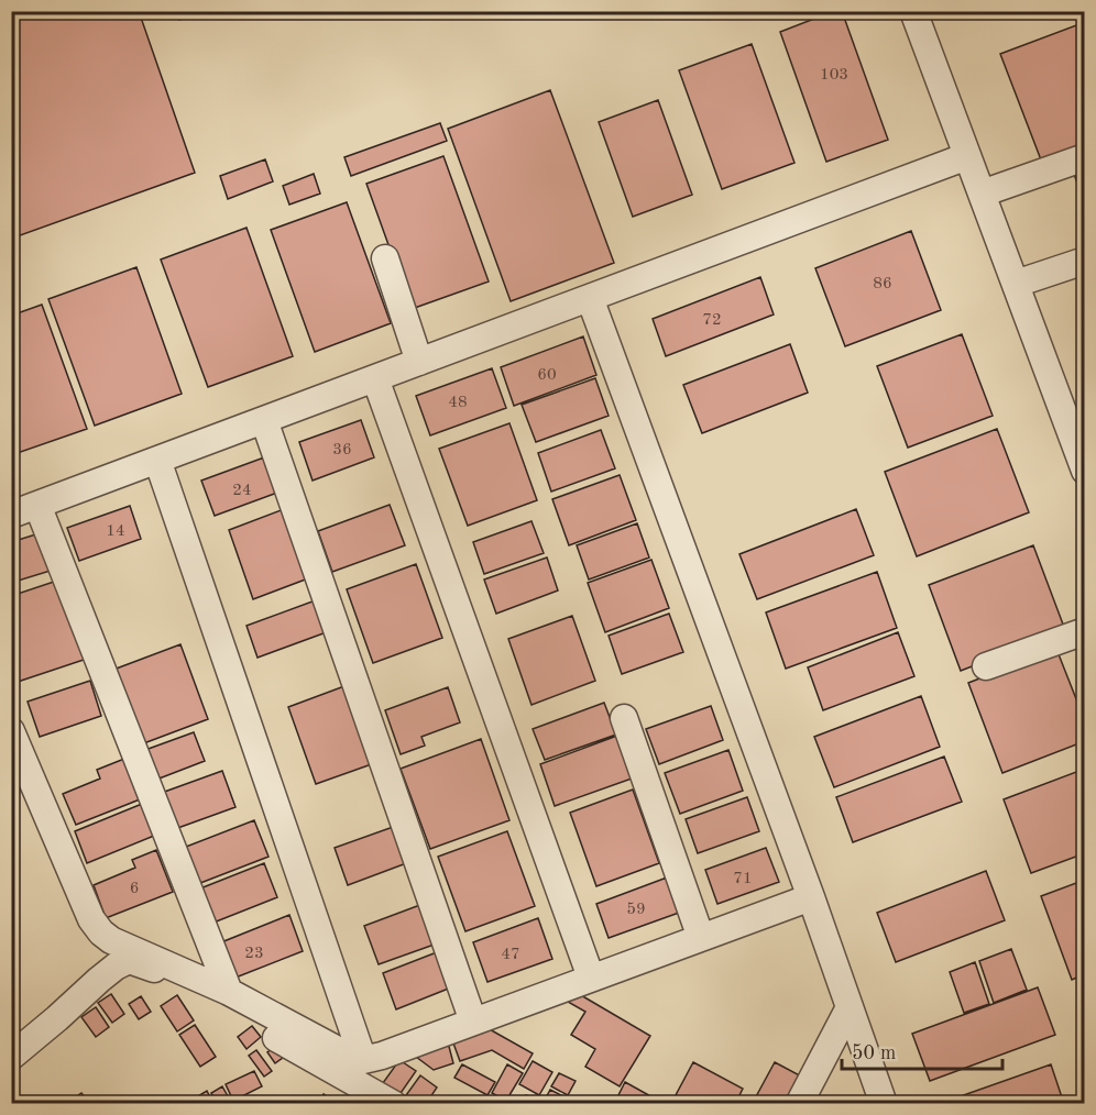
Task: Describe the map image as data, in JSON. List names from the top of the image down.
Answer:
{
  "house_numbers": [
    "103",
    "86",
    "72",
    "60",
    "48",
    "36",
    "24",
    "14",
    "71",
    "6",
    "59",
    "23",
    "47"
  ],
  "scale_bar": "50 m"
}
